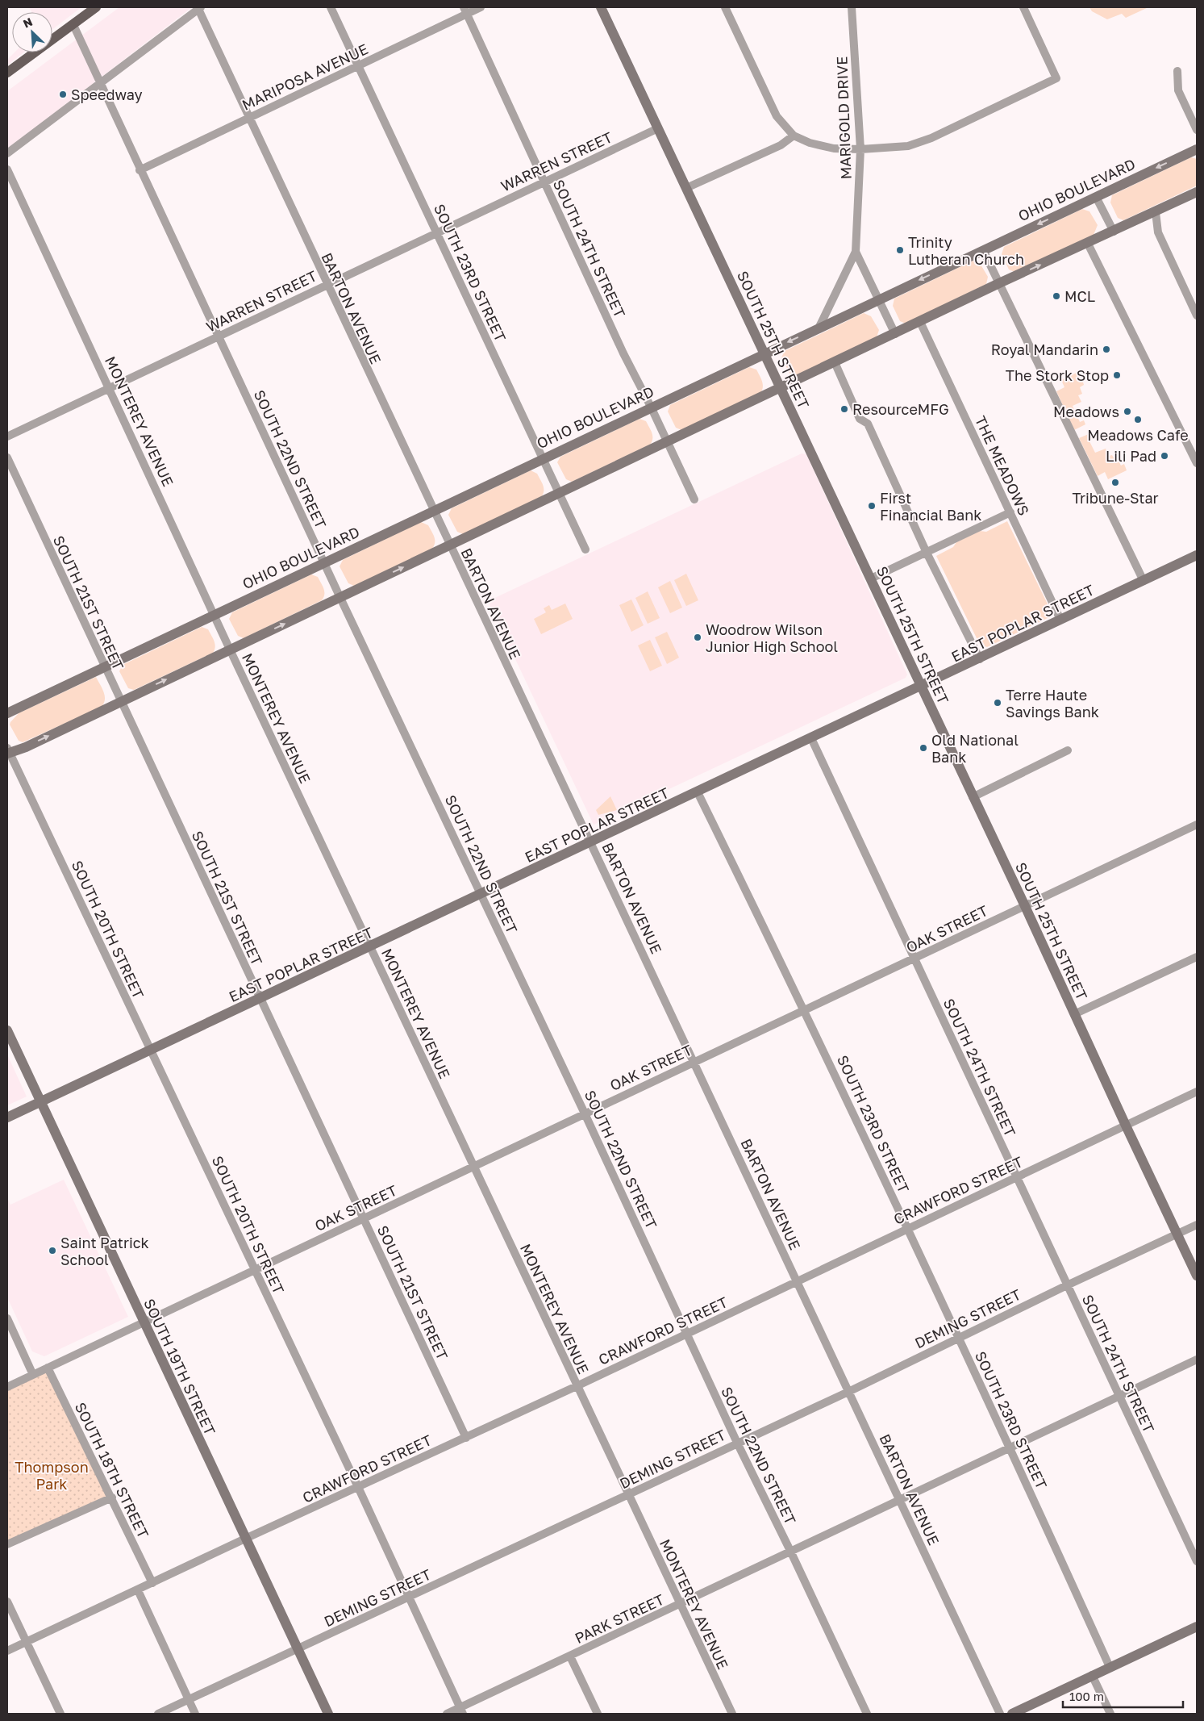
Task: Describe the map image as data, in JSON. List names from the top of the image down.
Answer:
{
  "streets": {
    "street": [
      "MARIPOSA AVENUE",
      "MARIGOLD DRIVE",
      "WARREN STREET",
      "OHIO BOULEVARD",
      "SOUTH 24TH STREET",
      "SOUTH 23RD STREET",
      "BARTON AVENUE",
      "SOUTH 25TH STREET",
      "MONTEREY AVENUE",
      "SOUTH 22ND STREET",
      "THE MEADOWS",
      "SOUTH 21ST STREET",
      "EAST POPLAR STREET",
      "OAK STREET",
      "SOUTH 20TH STREET",
      "CRAWFORD STREET",
      "DEMING STREET",
      "SOUTH 19TH STREET",
      "SOUTH 18TH STREET",
      "PARK STREET"
    ]
  },
  "crossings": [
    ["MARIPOSA AVENUE", "SOUTH 24TH STREET"],
    ["MARIPOSA AVENUE", "SOUTH 23RD STREET"],
    ["MARIPOSA AVENUE", "BARTON AVENUE"],
    ["MARIPOSA AVENUE", "SOUTH 22ND STREET"],
    ["MARIGOLD DRIVE", "OHIO BOULEVARD"],
    ["WARREN STREET", "SOUTH 24TH STREET"],
    ["WARREN STREET", "SOUTH 23RD STREET"],
    ["WARREN STREET", "BARTON AVENUE"],
    ["WARREN STREET", "SOUTH 25TH STREET"],
    ["WARREN STREET", "MONTEREY AVENUE"],
    ["WARREN STREET", "SOUTH 22ND STREET"],
    ["OHIO BOULEVARD", "SOUTH 24TH STREET"],
    ["OHIO BOULEVARD", "SOUTH 23RD STREET"],
    ["OHIO BOULEVARD", "BARTON AVENUE"],
    ["OHIO BOULEVARD", "SOUTH 25TH STREET"],
    ["OHIO BOULEVARD", "MONTEREY AVENUE"],
    ["OHIO BOULEVARD", "SOUTH 22ND STREET"],
    ["OHIO BOULEVARD", "SOUTH 21ST STREET"],
    ["SOUTH 24TH STREET", "EAST POPLAR STREET"],
    ["SOUTH 24TH STREET", "OAK STREET"],
    ["SOUTH 24TH STREET", "CRAWFORD STREET"],
    ["SOUTH 24TH STREET", "DEMING STREET"],
    ["SOUTH 24TH STREET", "PARK STREET"],
    ["SOUTH 23RD STREET", "EAST POPLAR STREET"],
    ["SOUTH 23RD STREET", "OAK STREET"],
    ["SOUTH 23RD STREET", "CRAWFORD STREET"],
    ["SOUTH 23RD STREET", "DEMING STREET"],
    ["SOUTH 23RD STREET", "PARK STREET"],
    ["BARTON AVENUE", "EAST POPLAR STREET"],
    ["BARTON AVENUE", "OAK STREET"],
    ["BARTON AVENUE", "CRAWFORD STREET"],
    ["BARTON AVENUE", "DEMING STREET"],
    ["BARTON AVENUE", "PARK STREET"],
    ["SOUTH 25TH STREET", "EAST POPLAR STREET"],
    ["SOUTH 25TH STREET", "OAK STREET"],
    ["SOUTH 25TH STREET", "CRAWFORD STREET"],
    ["SOUTH 25TH STREET", "DEMING STREET"],
    ["MONTEREY AVENUE", "EAST POPLAR STREET"],
    ["MONTEREY AVENUE", "OAK STREET"],
    ["MONTEREY AVENUE", "CRAWFORD STREET"],
    ["MONTEREY AVENUE", "DEMING STREET"],
    ["MONTEREY AVENUE", "PARK STREET"],
    ["SOUTH 22ND STREET", "EAST POPLAR STREET"],
    ["SOUTH 22ND STREET", "OAK STREET"],
    ["SOUTH 22ND STREET", "CRAWFORD STREET"],
    ["SOUTH 22ND STREET", "DEMING STREET"],
    ["SOUTH 22ND STREET", "PARK STREET"],
    ["THE MEADOWS", "EAST POPLAR STREET"],
    ["SOUTH 21ST STREET", "EAST POPLAR STREET"],
    ["SOUTH 21ST STREET", "OAK STREET"],
    ["SOUTH 21ST STREET", "CRAWFORD STREET"],
    ["EAST POPLAR STREET", "SOUTH 20TH STREET"],
    ["EAST POPLAR STREET", "SOUTH 19TH STREET"],
    ["OAK STREET", "SOUTH 20TH STREET"],
    ["OAK STREET", "SOUTH 19TH STREET"],
    ["OAK STREET", "SOUTH 18TH STREET"],
    ["SOUTH 20TH STREET", "CRAWFORD STREET"],
    ["SOUTH 20TH STREET", "DEMING STREET"],
    ["SOUTH 20TH STREET", "PARK STREET"],
    ["CRAWFORD STREET", "SOUTH 19TH STREET"],
    ["CRAWFORD STREET", "SOUTH 18TH STREET"],
    ["DEMING STREET", "SOUTH 19TH STREET"]
  ],
  "parks": ["Thompson Park"],
  "places": [
    "Speedway",
    "Trinity Lutheran Church",
    "MCL",
    "Royal Mandarin",
    "The Stork Stop",
    "ResourceMFG",
    "Meadows",
    "Meadows Cafe",
    "Lili Pad",
    "Tribune-Star",
    "First Financial Bank",
    "Woodrow Wilson Junior High School",
    "Terre Haute Savings Bank",
    "Old National Bank",
    "Saint Patrick School"
  ],
  "scale_bar": "100 m",
  "north": "top left"
}
